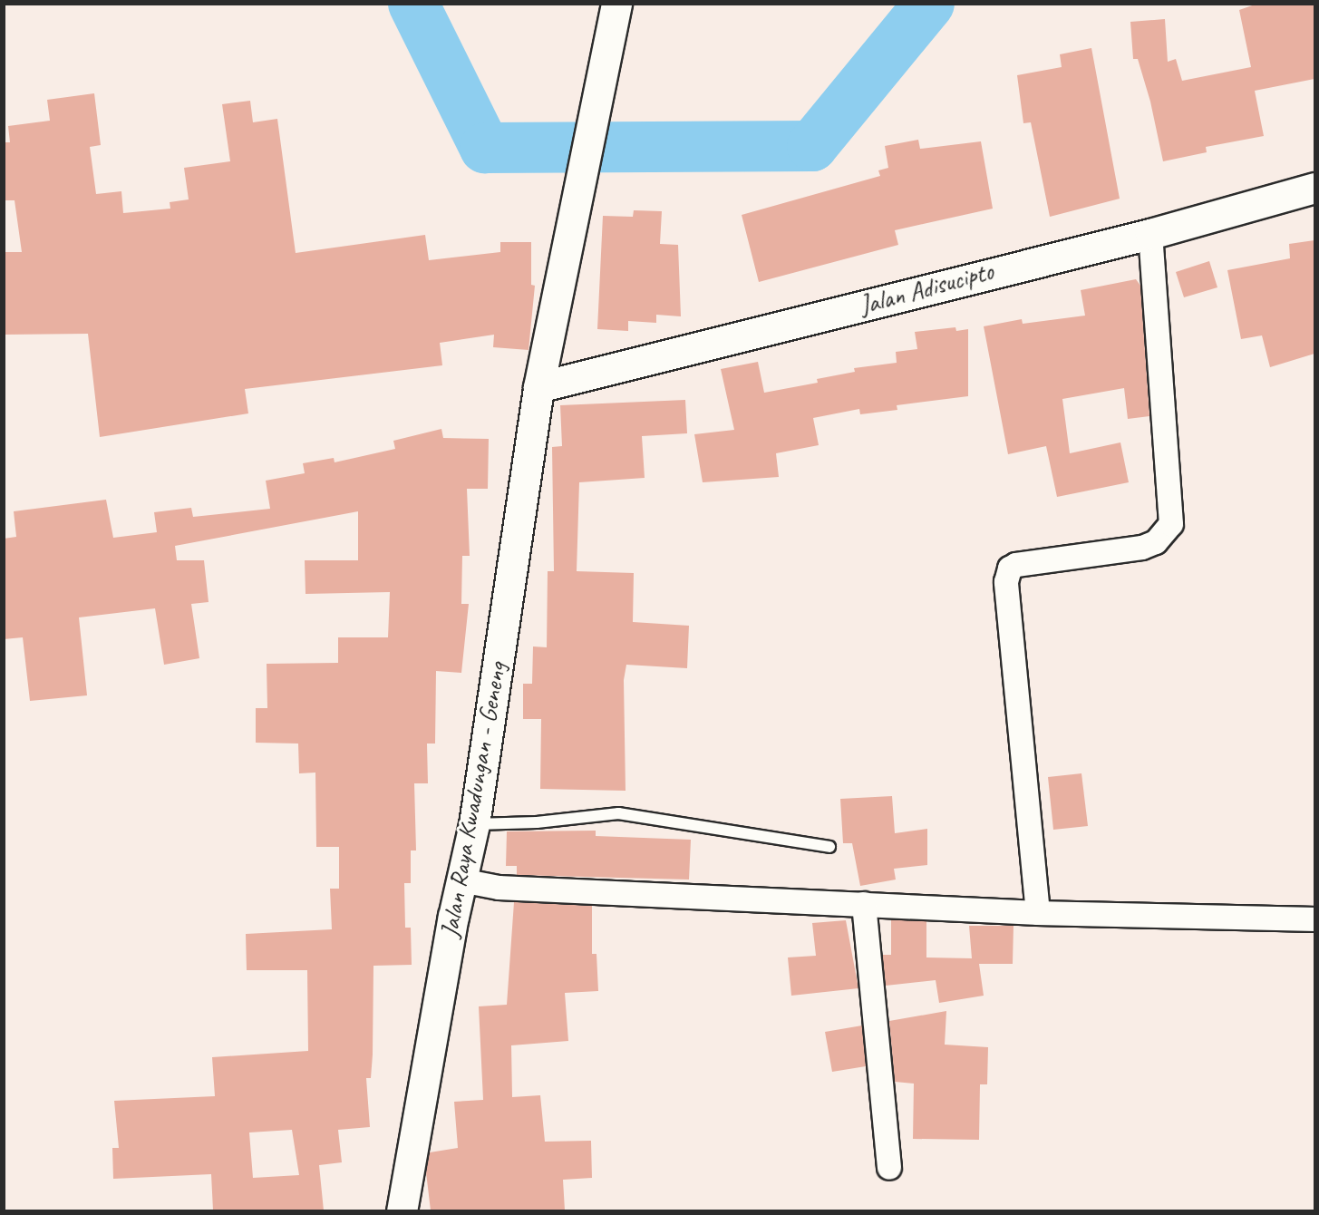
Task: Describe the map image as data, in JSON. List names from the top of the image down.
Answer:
{
  "streets": {
    "main road": ["Jalan Adisucipto", "Jalan Raya Kwadungan - Geneng"]
  },
  "crossings": [
    ["Jalan Adisucipto", "Jalan Raya Kwadungan - Geneng"]
  ]
}
